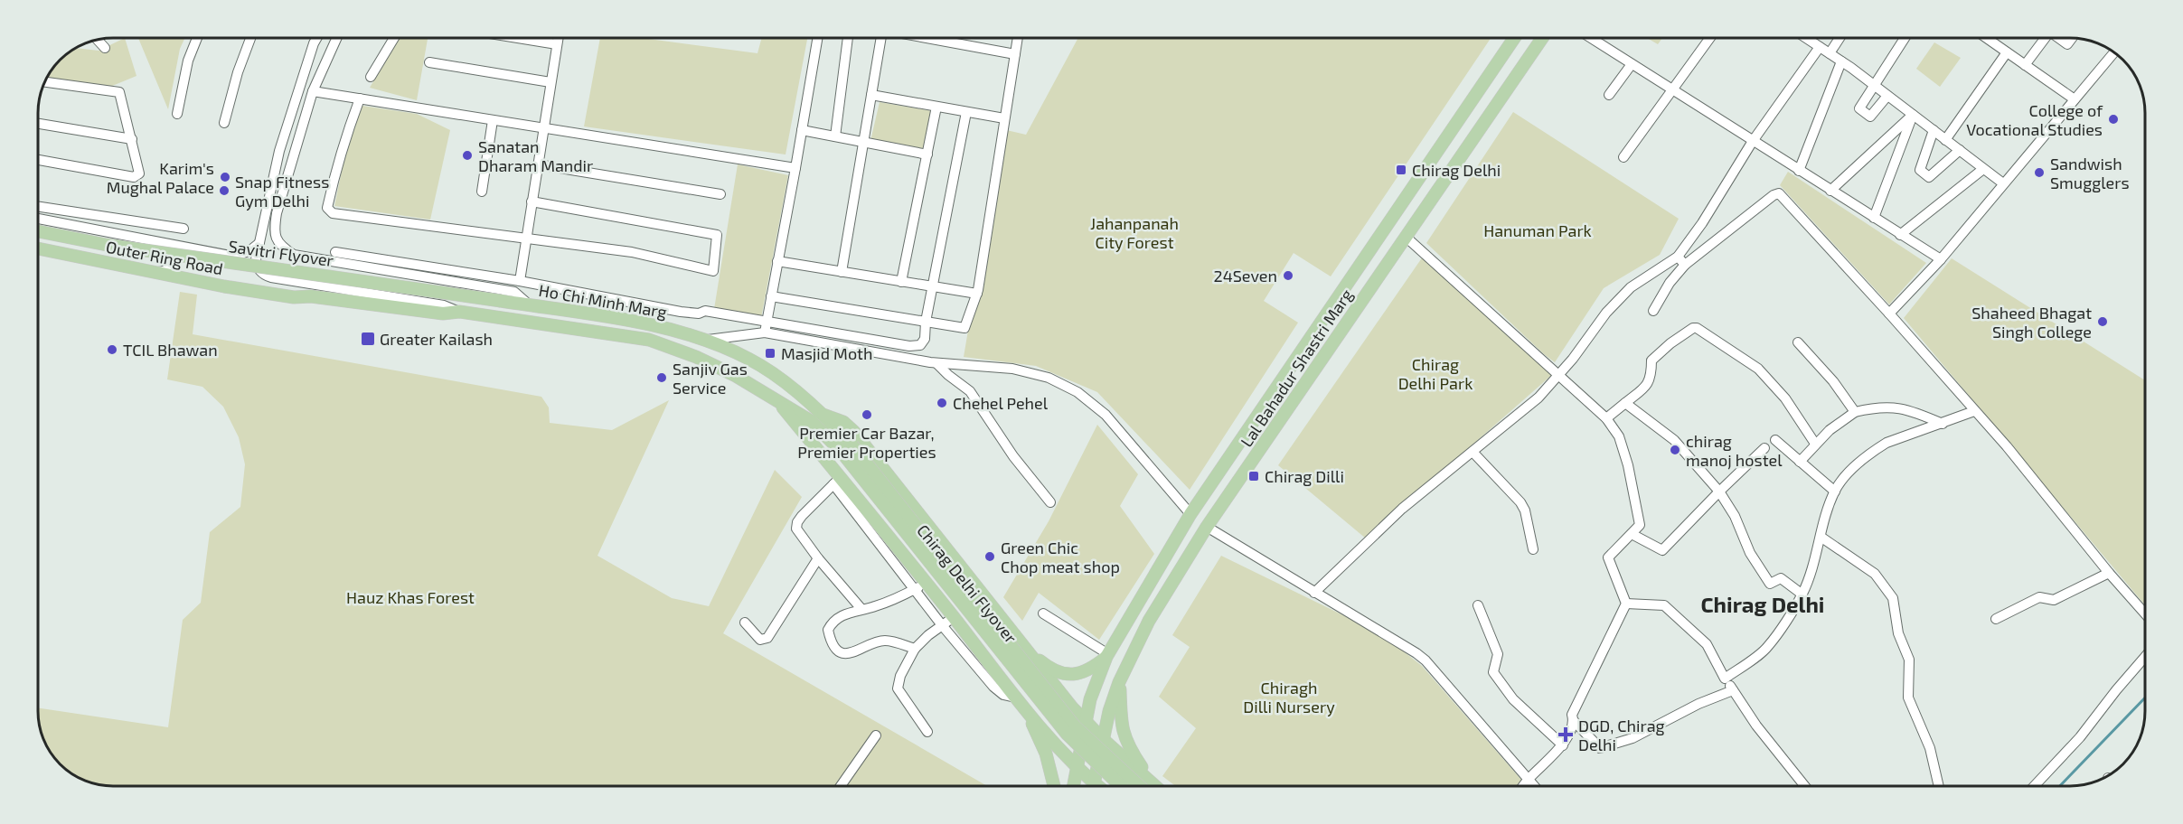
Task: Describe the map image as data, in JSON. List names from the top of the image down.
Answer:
{
  "streets": {
    "main road": [
      "Savitri Flyover",
      "Outer Ring Road",
      "Ho Chi Minh Marg",
      "Lal Bahadur Shastri Marg",
      "Chirag Delhi Flyover"
    ]
  },
  "crossings": [
    ["Savitri Flyover", "Ho Chi Minh Marg"],
    ["Outer Ring Road", "Ho Chi Minh Marg"],
    ["Ho Chi Minh Marg", "Chirag Delhi Flyover"]
  ],
  "districts": ["Chirag Delhi"],
  "parks": [
    "Jahanpanah City Forest",
    "Hanuman Park",
    "Chirag Delhi Park",
    "Hauz Khas Forest",
    "Chiragh Dilli Nursery"
  ],
  "places": {
    "other": [
      "College of Vocational Studies",
      "Sanatan Dharam Mandir",
      "Sandwish Smugglers",
      "Karim's Mughal Palace",
      "Snap Fitness Gym Delhi",
      "24Seven",
      "Shaheed Bhagat Singh College",
      "TCIL Bhawan",
      "Sanjiv Gas Service",
      "Chehel Pehel",
      "Premier Car Bazar, Premier Properties",
      "chirag manoj hostel",
      "Green Chic Chop meat shop"
    ],
    "transit": [
      "Chirag Delhi",
      "Greater Kailash",
      "Masjid Moth",
      "Chirag Dilli"
    ],
    "health": ["DGD, Chirag Delhi"]
  }
}
